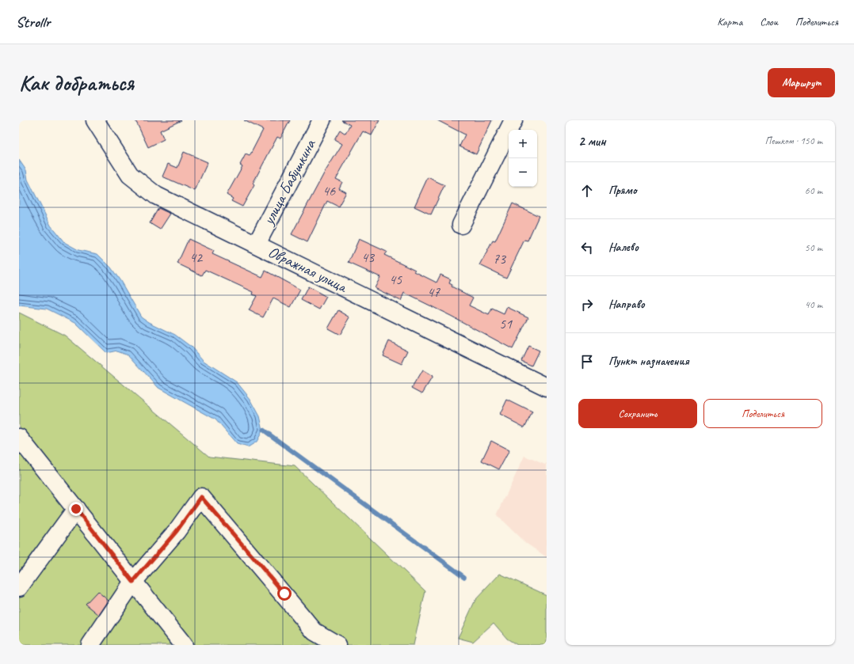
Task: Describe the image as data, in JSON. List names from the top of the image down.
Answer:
{
  "streets": {
    "street": ["улица Бабушкина", "Овражная улица"]
  },
  "crossings": [
    ["улица Бабушкина", "Овражная улица"]
  ],
  "house_numbers": [
    "46",
    "42",
    "43",
    "73",
    "45",
    "47",
    "51"
  ],
  "page": {
    "header": "Strollr",
    "nav": ["Карта", "Слои", "Поделиться"],
    "buttons": [
      "Маршрут",
      ["Сохранить", "Поделиться"]
    ],
    "title": "Как добраться",
    "heading": ["2 мин", "Пешком · 150 m"],
    "map_buttons": ["+", "−"],
    "list": [
      ["Прямо", "60 m"],
      ["Налево", "50 m"],
      ["Направо", "40 m"],
      "Пункт назначения"
    ]
  }
}
